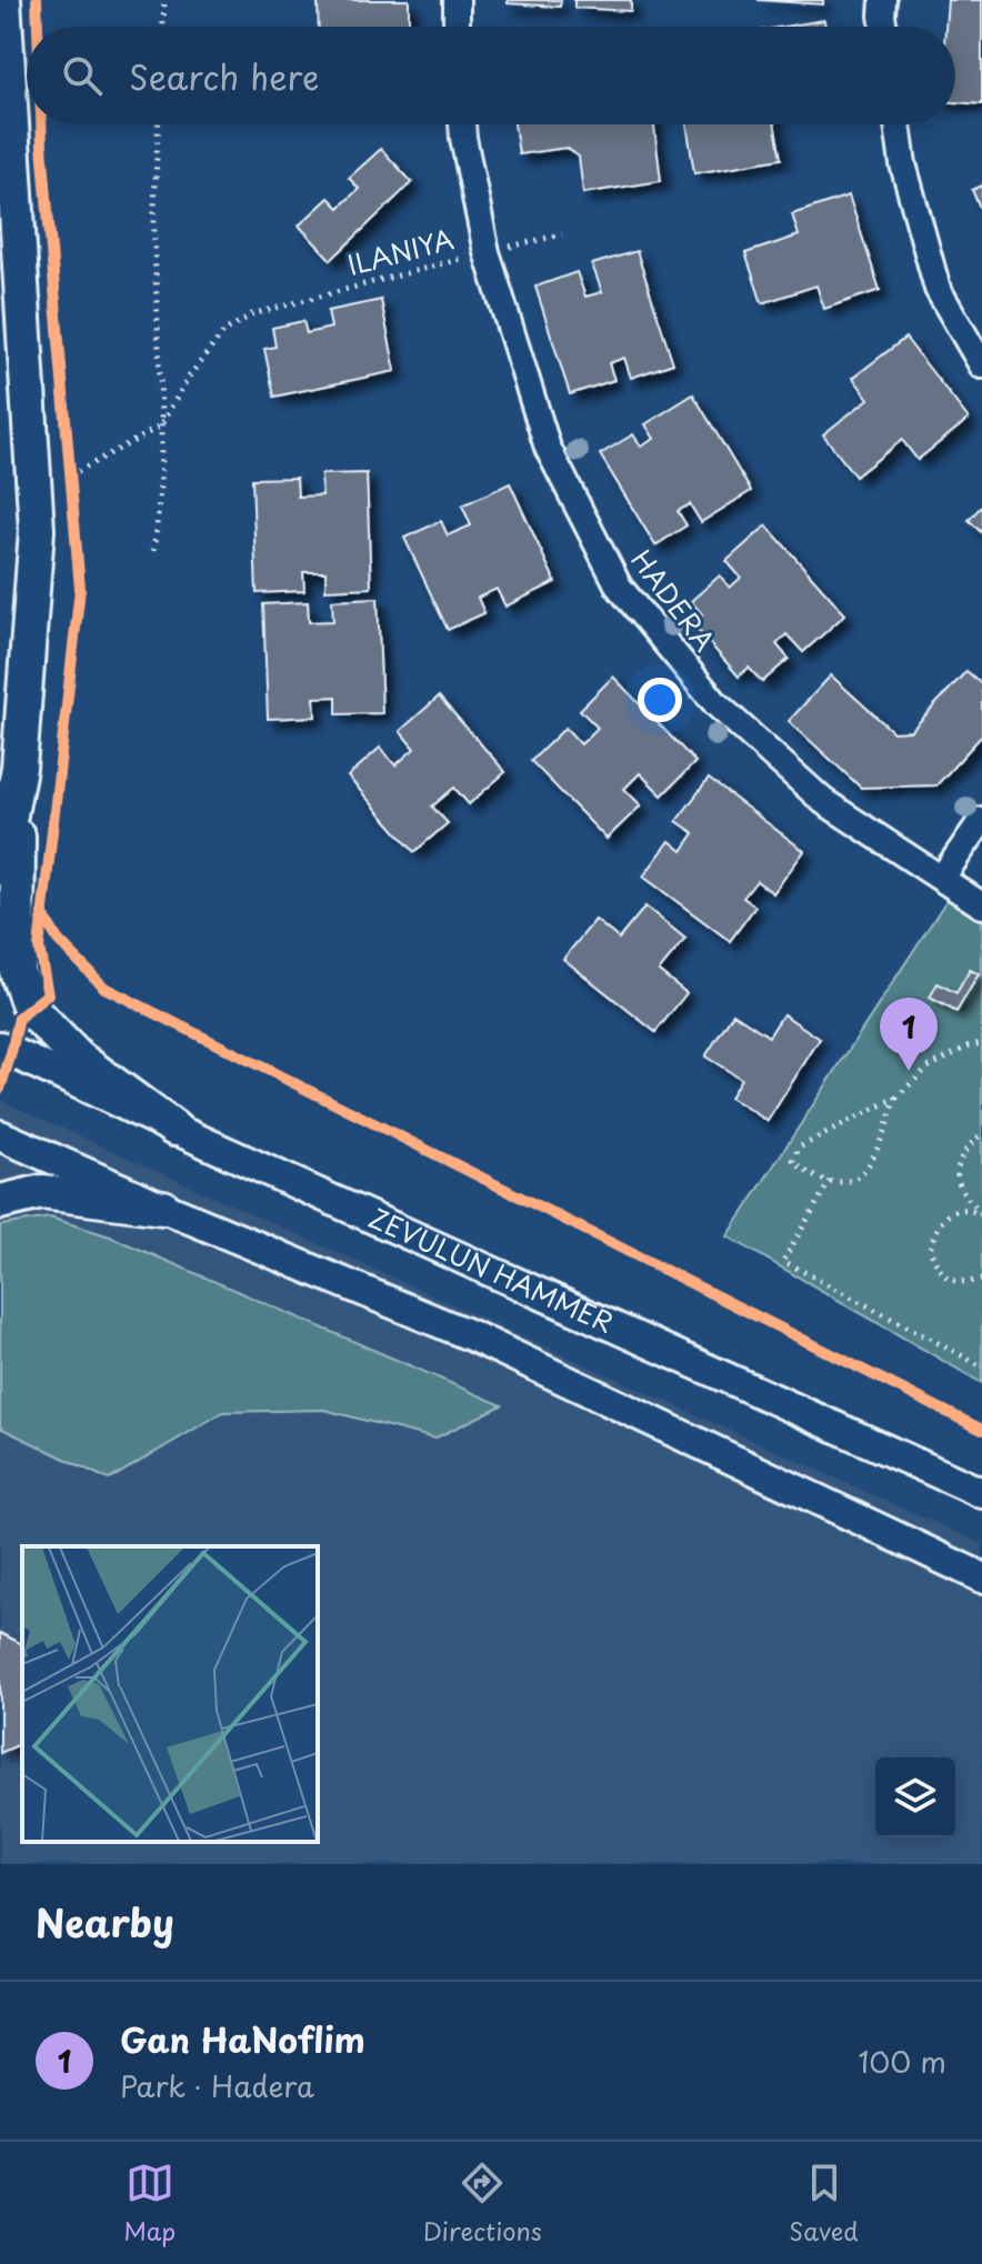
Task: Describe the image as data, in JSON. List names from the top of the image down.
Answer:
{
  "streets": {
    "street": ["HADERA", "ZEVULUN HAMMER"],
    "path": ["ILANIYA"]
  },
  "crossings": [
    ["ILANIYA", "HADERA"]
  ],
  "page": {
    "search": "Search here",
    "pins": "1",
    "heading": "Nearby",
    "list": [
      {
        "mark": "1",
        "name": "Gan HaNoflim",
        "note": "Park · Hadera",
        "value": "100 m"
      }
    ],
    "nav": ["Map", "Directions", "Saved"]
  }
}
